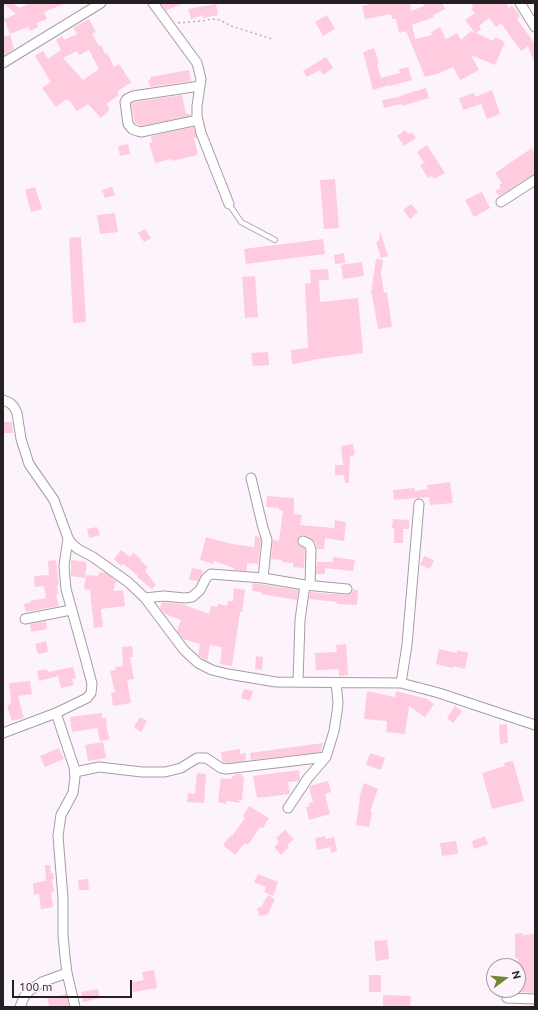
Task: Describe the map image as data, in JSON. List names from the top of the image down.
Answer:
{
  "scale_bar": "100 m",
  "north": "right"
}
